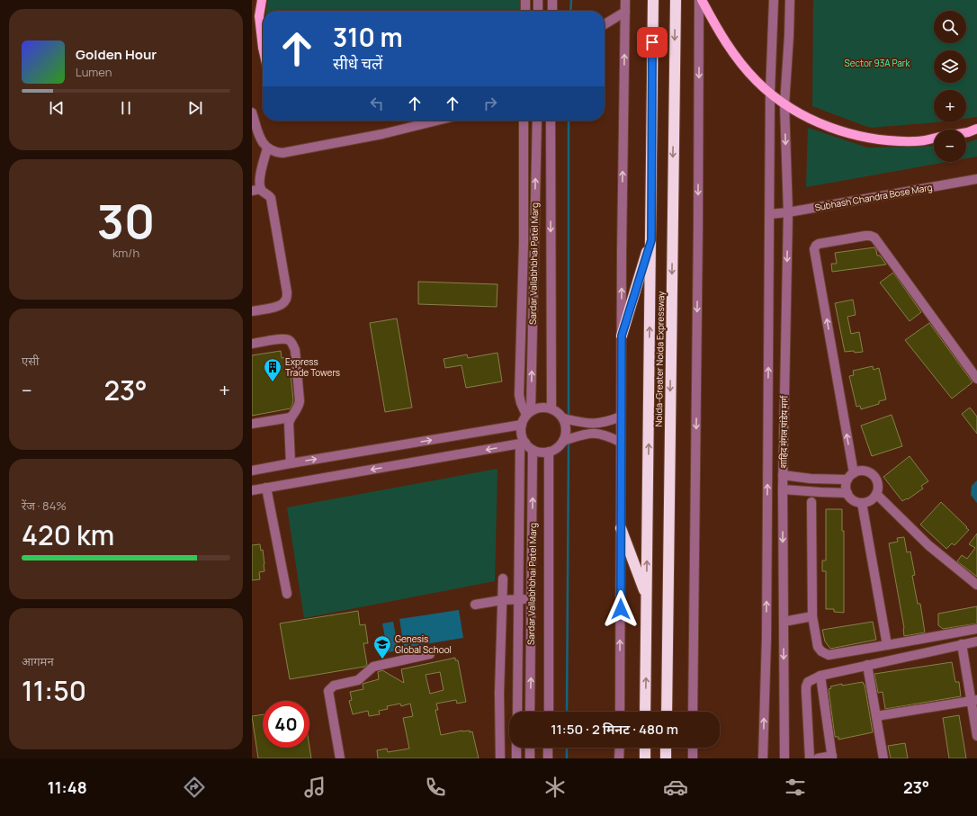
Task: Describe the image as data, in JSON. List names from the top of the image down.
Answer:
{
  "streets": {
    "highway": ["Noida-Greater Noida Expressway"],
    "street": ["Subhash Chandra Bose Marg", "Sardar Vallabhbhai Patel Marg", "शाहिद मंगल पांडेय मार्ग"]
  },
  "crossings": [
    ["Subhash Chandra Bose Marg", "शाहिद मंगल पांडेय मार्ग"]
  ],
  "parks": ["Sector 93A Park"],
  "places": {
    "building": ["Express Trade Towers"],
    "school or university": ["Genesis Global School"]
  },
  "page": {
    "map_buttons": ["+", "−"],
    "turn": ["310 m", "सीधे चलें"],
    "song": ["Golden Hour", "Lumen"],
    "tile": [
      ["30", "km/h"],
      "एसी",
      ["रेंज · 84%", "420 km"],
      ["आगमन", "11:50"]
    ],
    "heat": ["−", "23°", "+"],
    "limit": "40",
    "trip": "11:50 · 2 मिनट · 480 m",
    "tabs": ["11:48", "23°"]
  }
}
